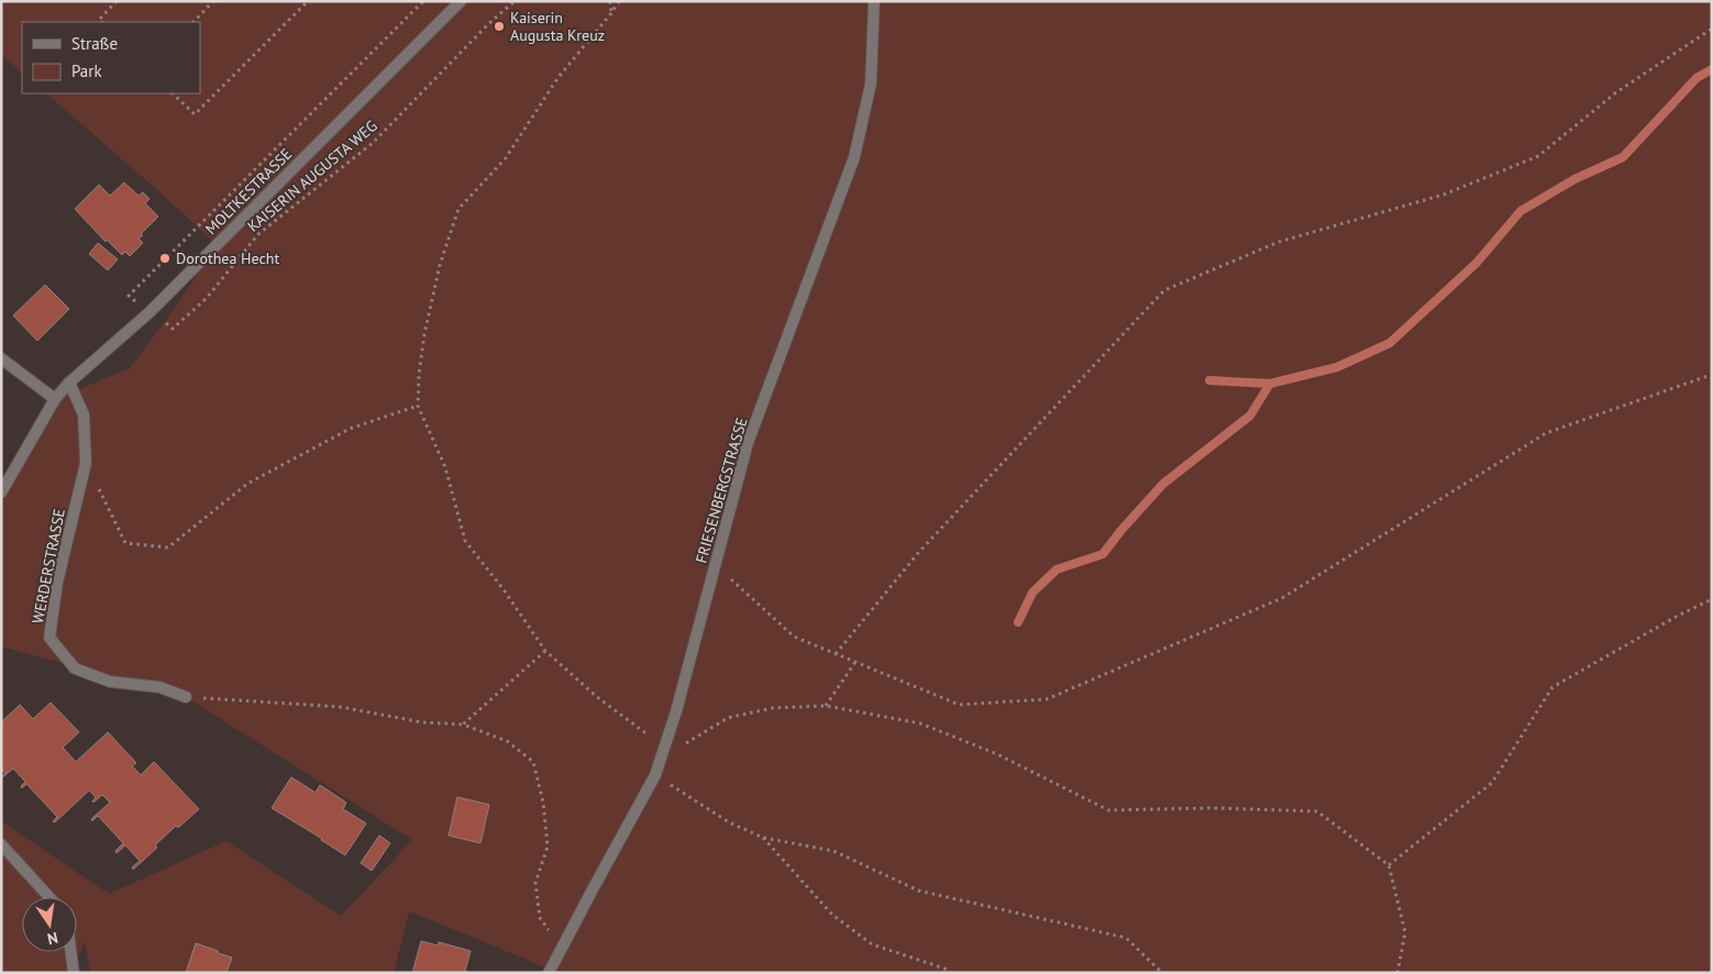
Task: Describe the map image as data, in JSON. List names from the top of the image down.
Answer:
{
  "streets": {
    "street": ["MOLTKESTRASSE", "FRIESENBERGSTRASSE", "WERDERSTRASSE"],
    "path": ["KAISERIN AUGUSTA WEG"]
  },
  "crossings": [
    ["KAISERIN AUGUSTA WEG", "MOLTKESTRASSE"],
    ["MOLTKESTRASSE", "WERDERSTRASSE"]
  ],
  "places": ["Kaiserin Augusta Kreuz", "Dorothea Hecht"],
  "legend": ["Straße", "Park"],
  "north": "bottom"
}
